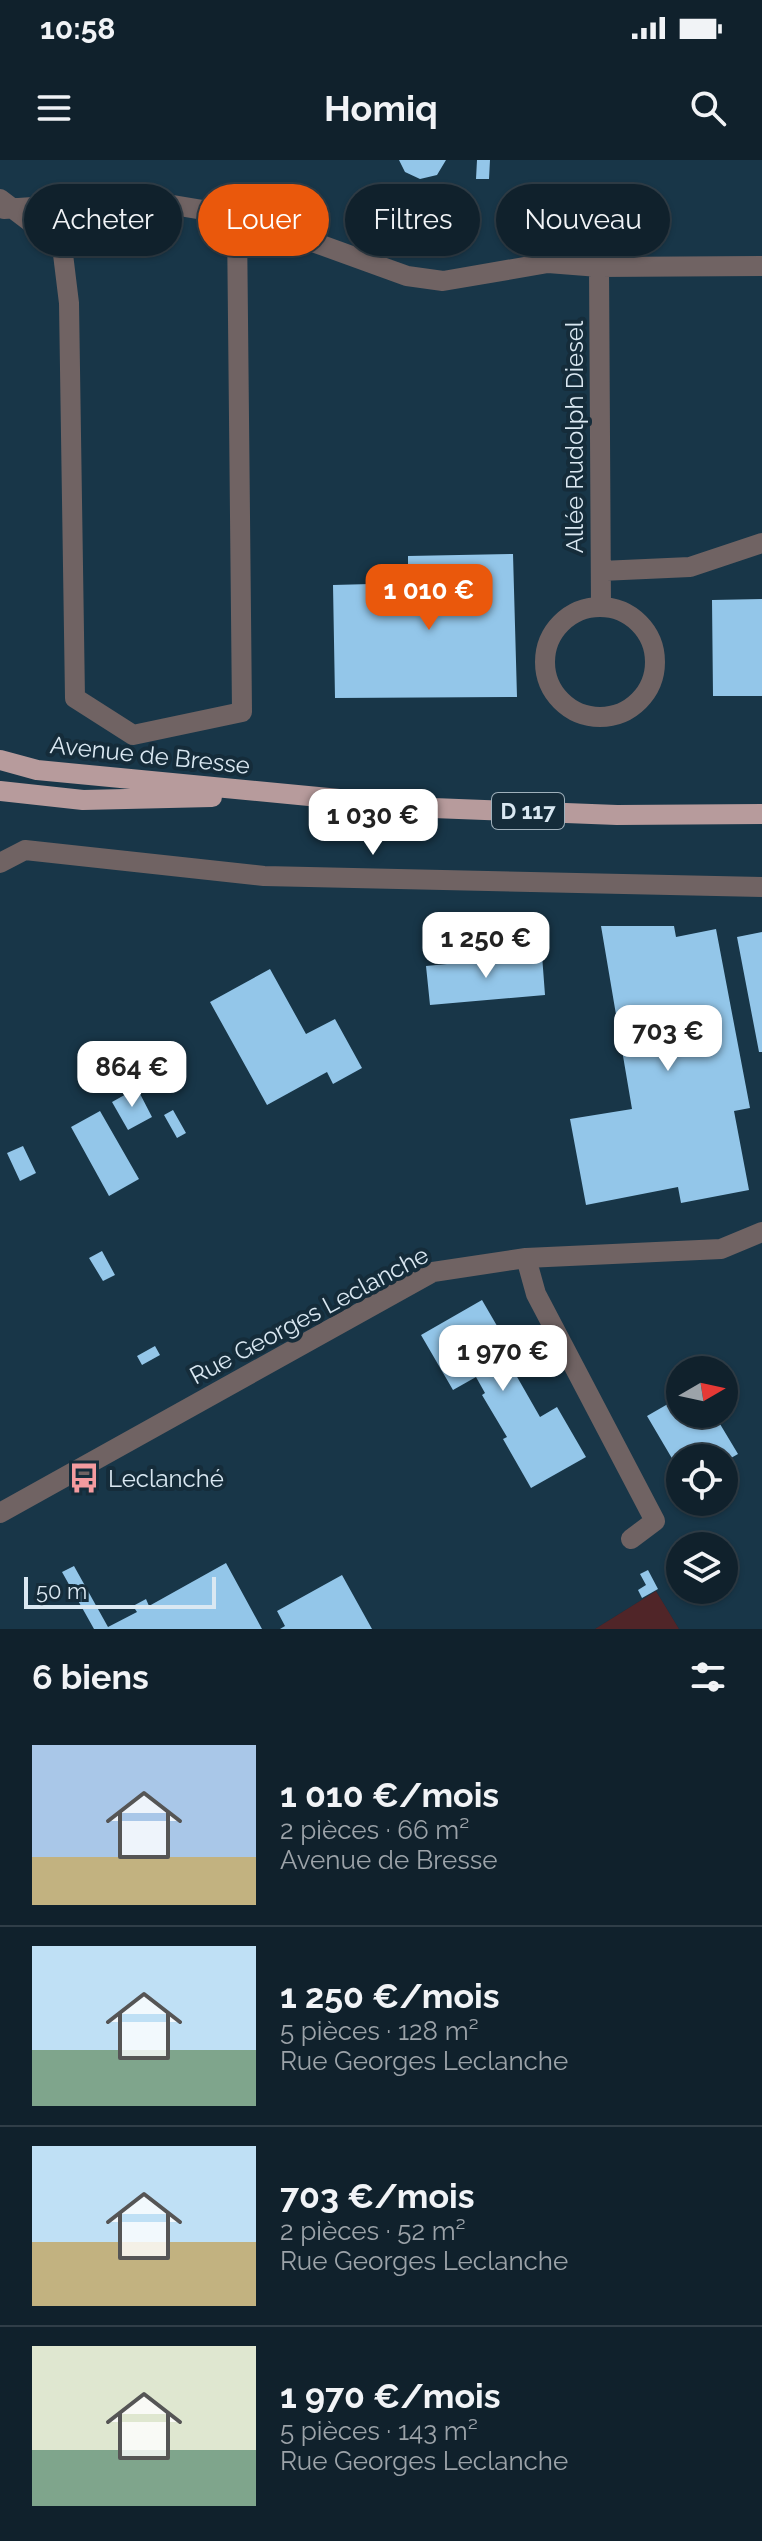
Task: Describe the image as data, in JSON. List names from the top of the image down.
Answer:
{
  "streets": {
    "main road": ["Avenue de Bresse", "D 117"],
    "street": ["Allée Rudolph Diesel", "Rue Georges Leclanche"]
  },
  "places": {
    "bus stop": ["Leclanché"]
  },
  "scale_bar": "50 m",
  "north": "right",
  "page": {
    "status": "10:58",
    "header": "Homiq",
    "chip": [
      "Acheter",
      "Louer",
      "Filtres",
      "Nouveau"
    ],
    "price": [
      "1 010 €",
      "1 030 €",
      "1 250 €",
      "703 €",
      "864 €",
      "1 970 €"
    ],
    "scale": "50 m",
    "heading": "6 biens",
    "list": [
      {
        "name": "1 010 €/mois",
        "note": "2 pièces · 66 m² · Avenue de Bresse"
      },
      {
        "name": "1 250 €/mois",
        "note": "5 pièces · 128 m² · Rue Georges Leclanche"
      },
      {
        "name": "703 €/mois",
        "note": "2 pièces · 52 m² · Rue Georges Leclanche"
      },
      {
        "name": "1 970 €/mois",
        "note": "5 pièces · 143 m² · Rue Georges Leclanche"
      }
    ]
  }
}
